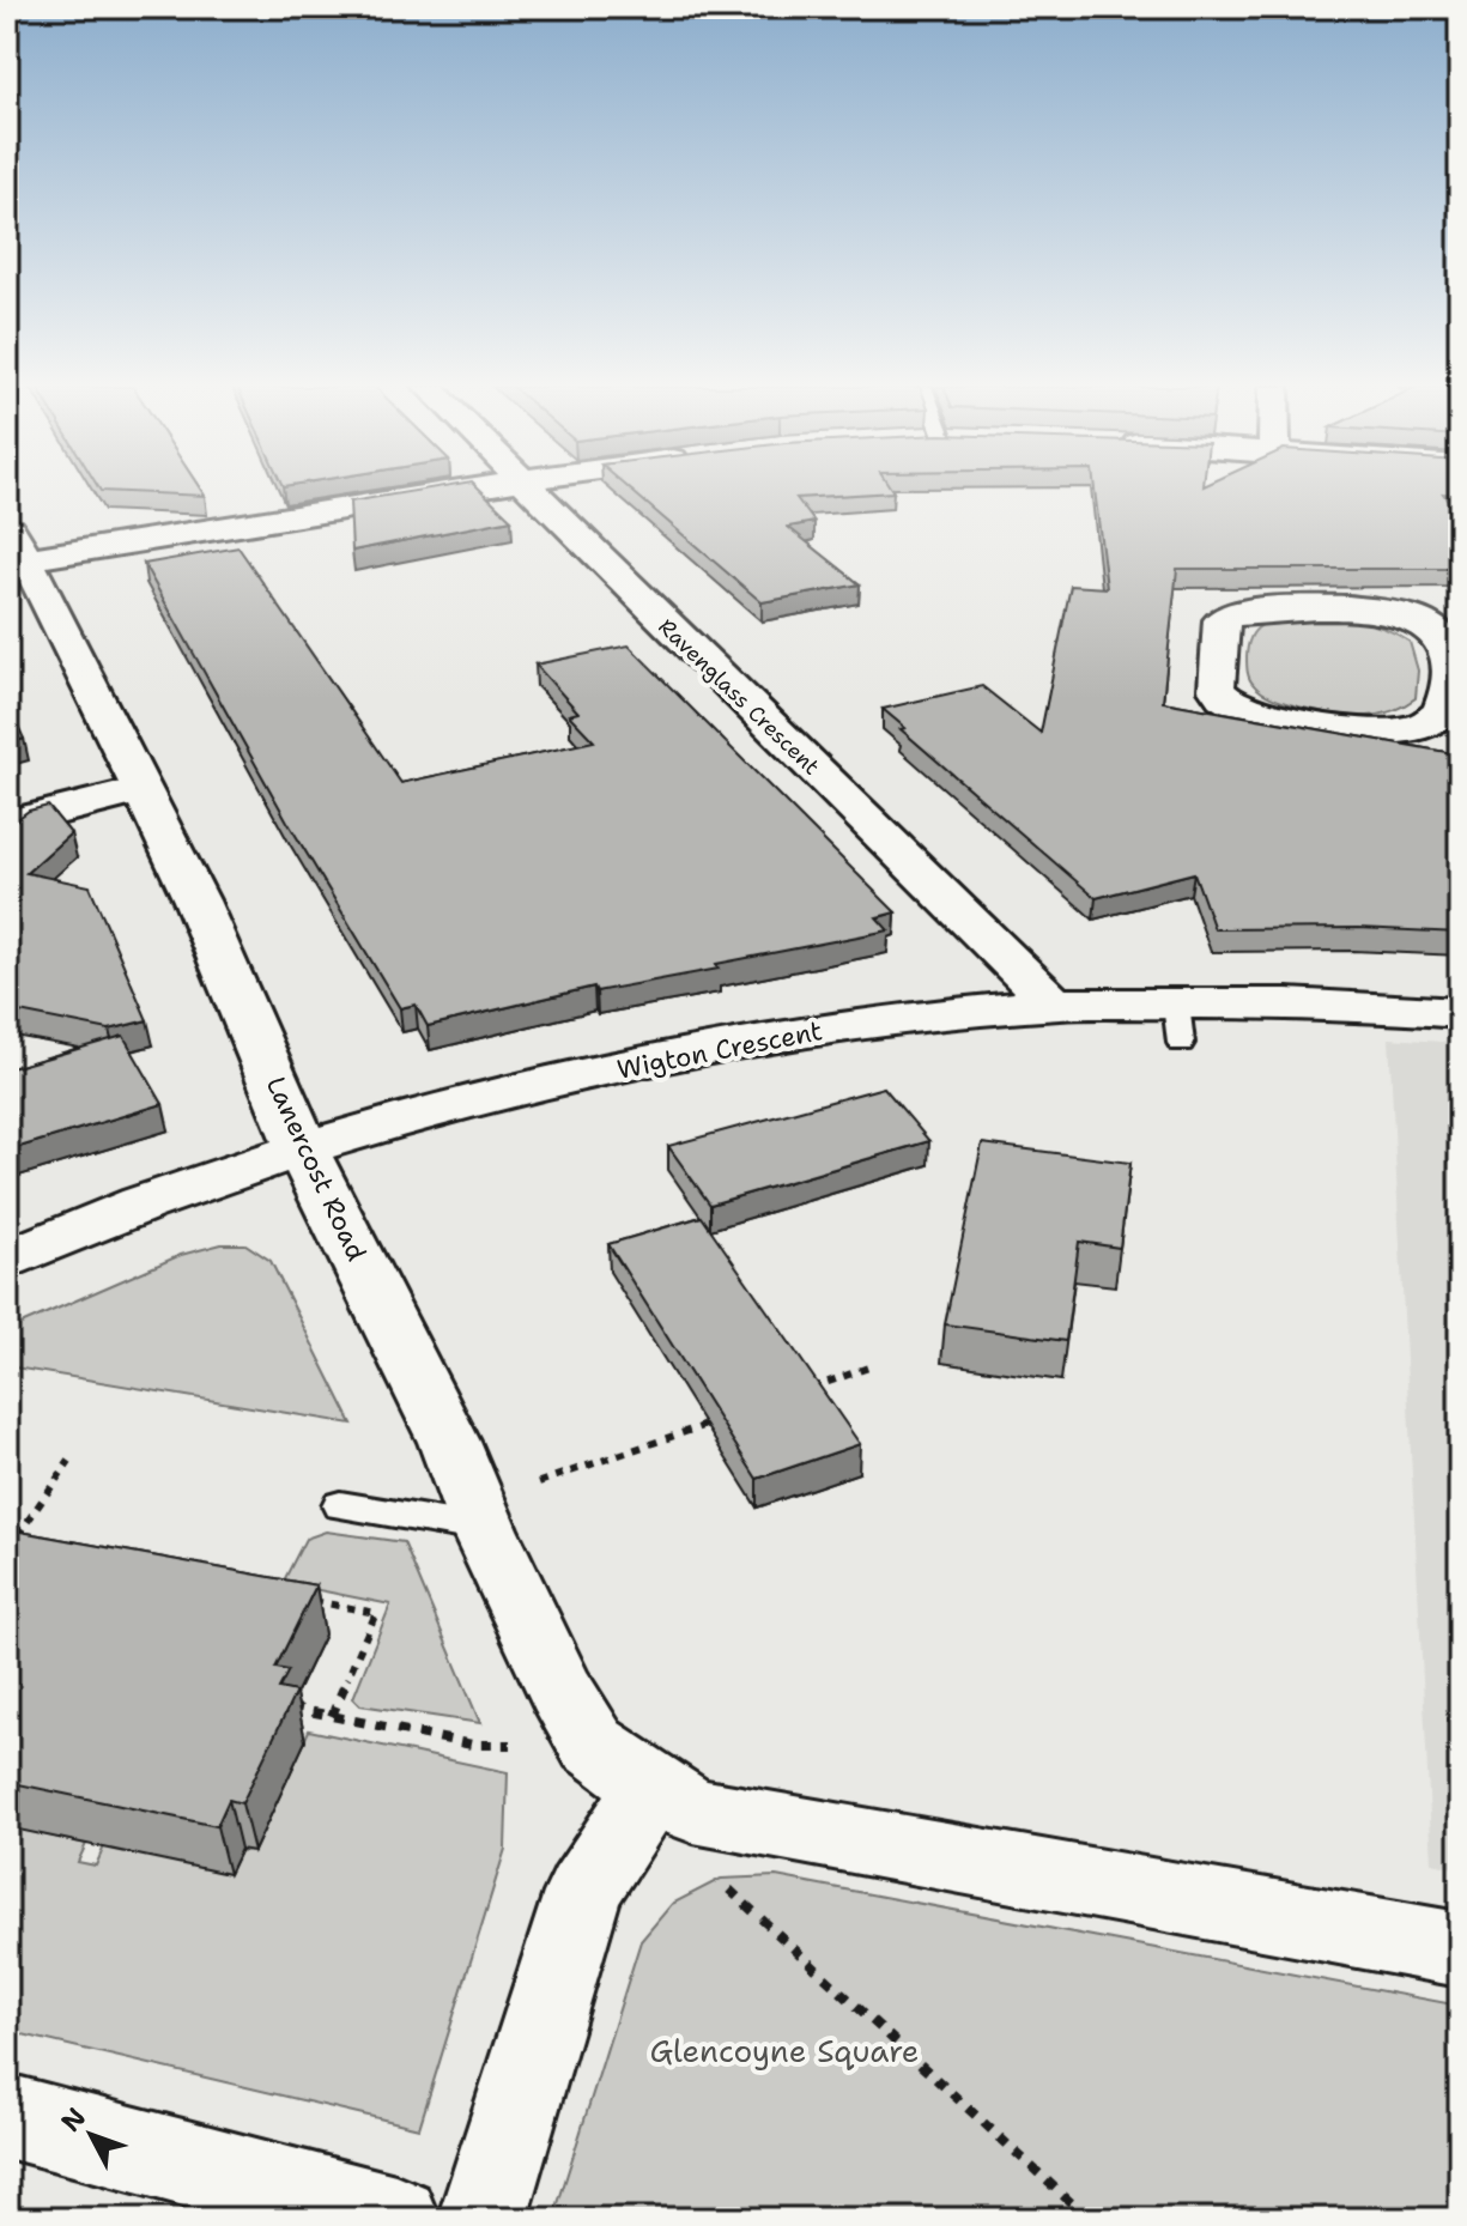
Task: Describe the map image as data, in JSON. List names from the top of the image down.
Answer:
{
  "streets": {
    "street": ["Ravenglass Crescent", "Wigton Crescent", "Lanercost Road"]
  },
  "crossings": [
    ["Ravenglass Crescent", "Wigton Crescent"],
    ["Wigton Crescent", "Lanercost Road"]
  ],
  "parks": ["Glencoyne Square"],
  "north": "top left"
}
